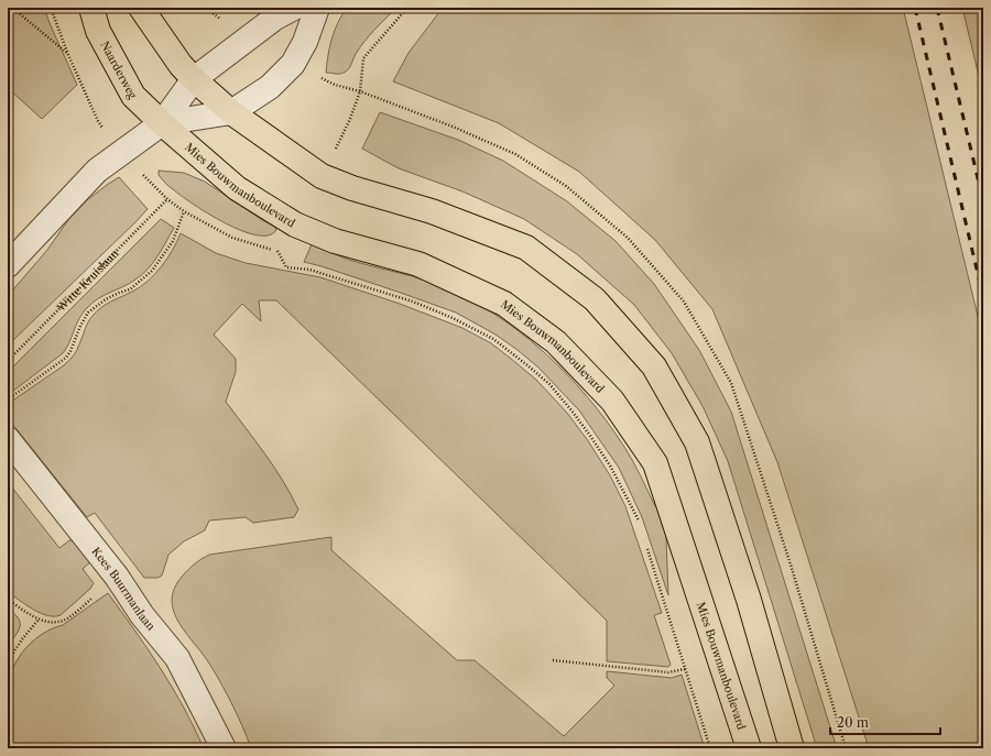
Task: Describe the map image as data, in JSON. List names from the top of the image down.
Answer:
{
  "streets": {
    "main road": ["Naarderweg", "Mies Bouwmanboulevard"],
    "street": ["Kees Buurmanlaan"],
    "path": ["Witte Kruislaan"]
  },
  "crossings": [
    ["Naarderweg", "Mies Bouwmanboulevard"]
  ],
  "scale_bar": "20 m"
}
